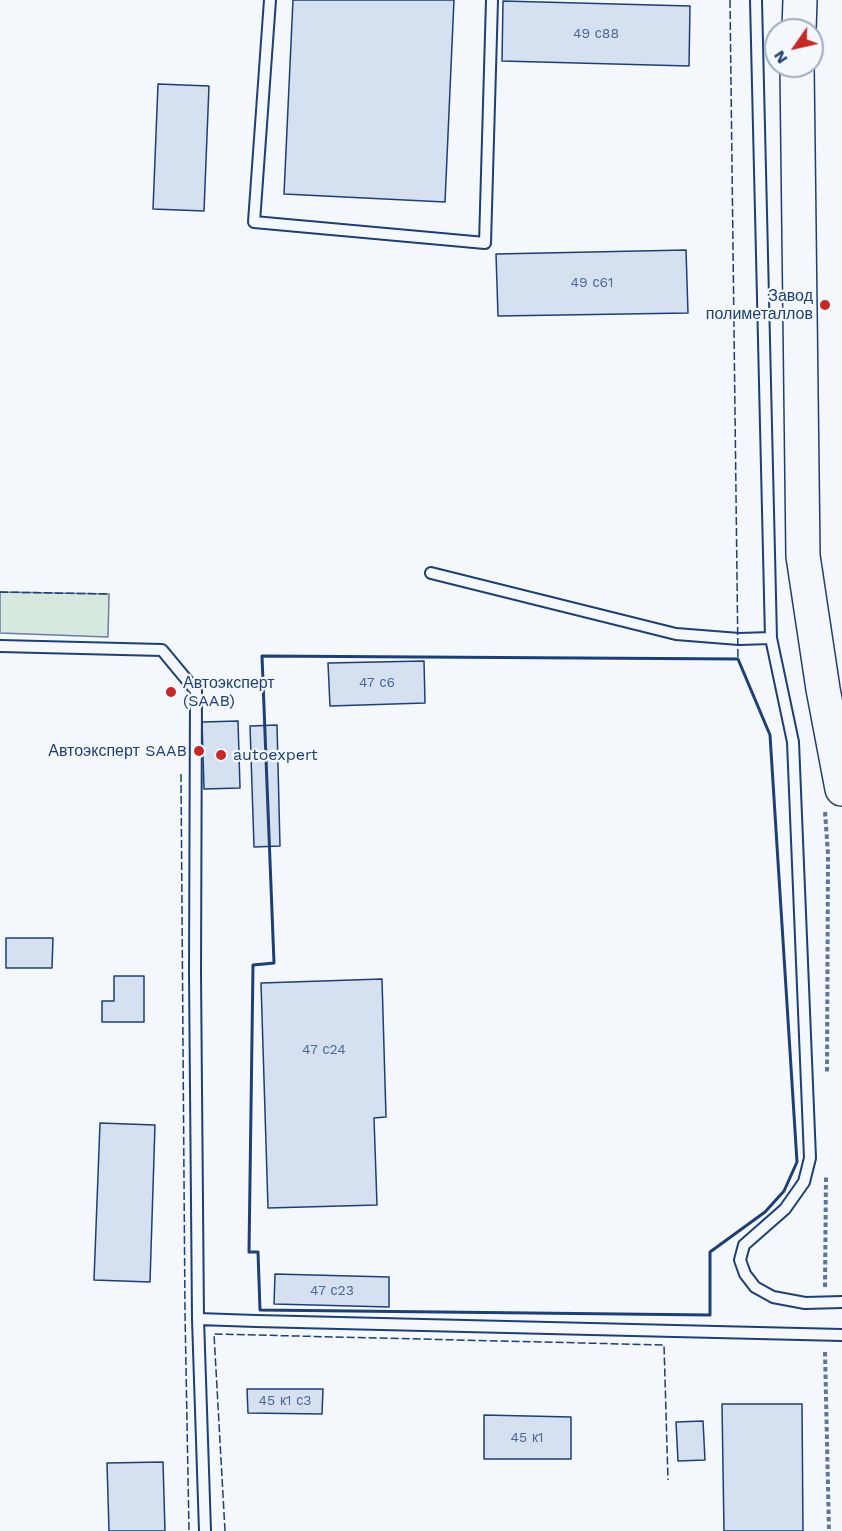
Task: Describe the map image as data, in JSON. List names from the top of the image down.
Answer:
{
  "places": [
    "Завод полиметаллов",
    "Автоэксперт (SAAB)",
    "Автоэксперт SAAB",
    "autoexpert"
  ],
  "house_numbers": [
    "49 с88",
    "49 с61",
    "47 с6",
    "47 с24",
    "47 с23",
    "45 к1 с3",
    "45 к1"
  ],
  "north": "bottom left"
}
